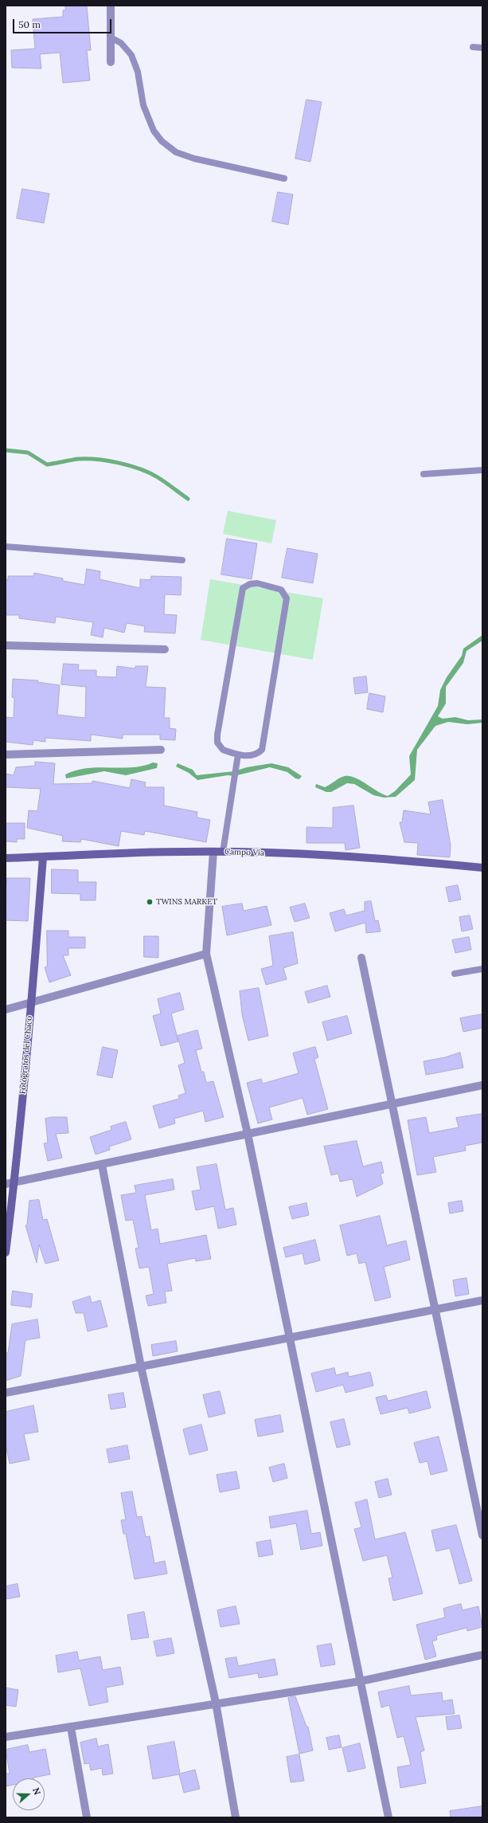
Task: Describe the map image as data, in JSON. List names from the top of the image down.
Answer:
{
  "streets": {
    "street": ["Campo Vía", "Fotógrafos del Chaco"]
  },
  "crossings": [
    ["Campo Vía", "Fotógrafos del Chaco"]
  ],
  "places": ["TWINS MARKET"],
  "scale_bar": "50 m",
  "north": "right"
}
